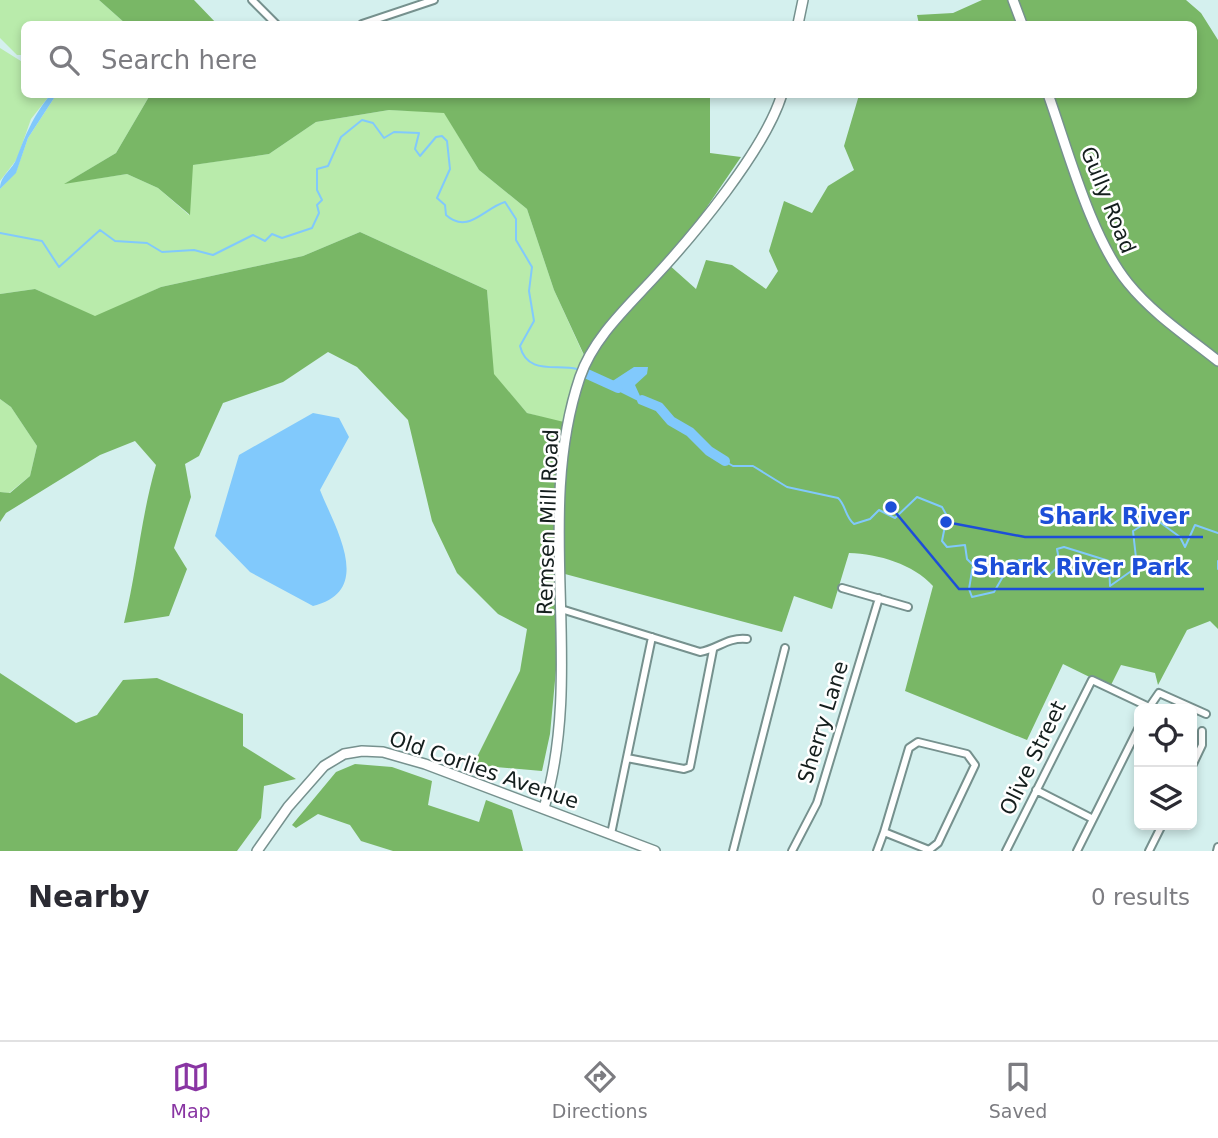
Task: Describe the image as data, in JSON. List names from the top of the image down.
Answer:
{
  "streets": {
    "street": [
      "Gully Road",
      "Remsen Mill Road",
      "Sherry Lane",
      "Olive Street",
      "Old Corlies Avenue"
    ]
  },
  "crossings": [
    ["Remsen Mill Road", "Old Corlies Avenue"]
  ],
  "places": ["Shark River Park", "Shark River"],
  "page": {
    "search": "Search here",
    "heading": ["Nearby", "0 results"],
    "nav": ["Map", "Directions", "Saved"]
  }
}
